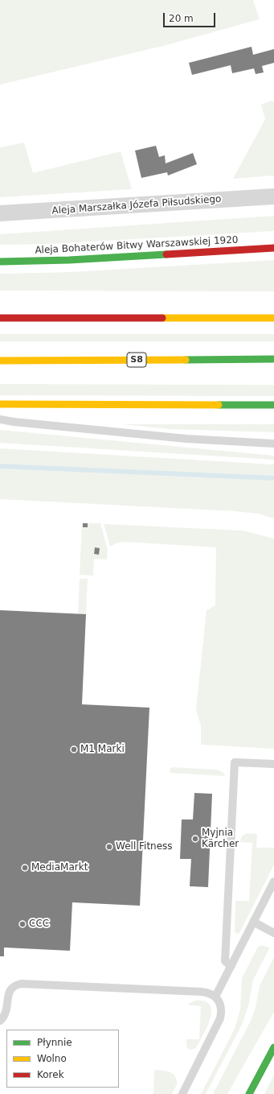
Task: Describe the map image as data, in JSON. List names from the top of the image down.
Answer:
{
  "streets": {
    "main road": ["Aleja Bohaterów Bitwy Warszawskiej 1920", "S8"],
    "street": ["Aleja Marszałka Józefa Piłsudskiego"]
  },
  "places": [
    "M1 Marki",
    "Myjnia Kärcher",
    "Well Fitness",
    "MediaMarkt",
    "CCC"
  ],
  "legend": ["Płynnie", "Wolno", "Korek"],
  "scale_bar": "20 m"
}
